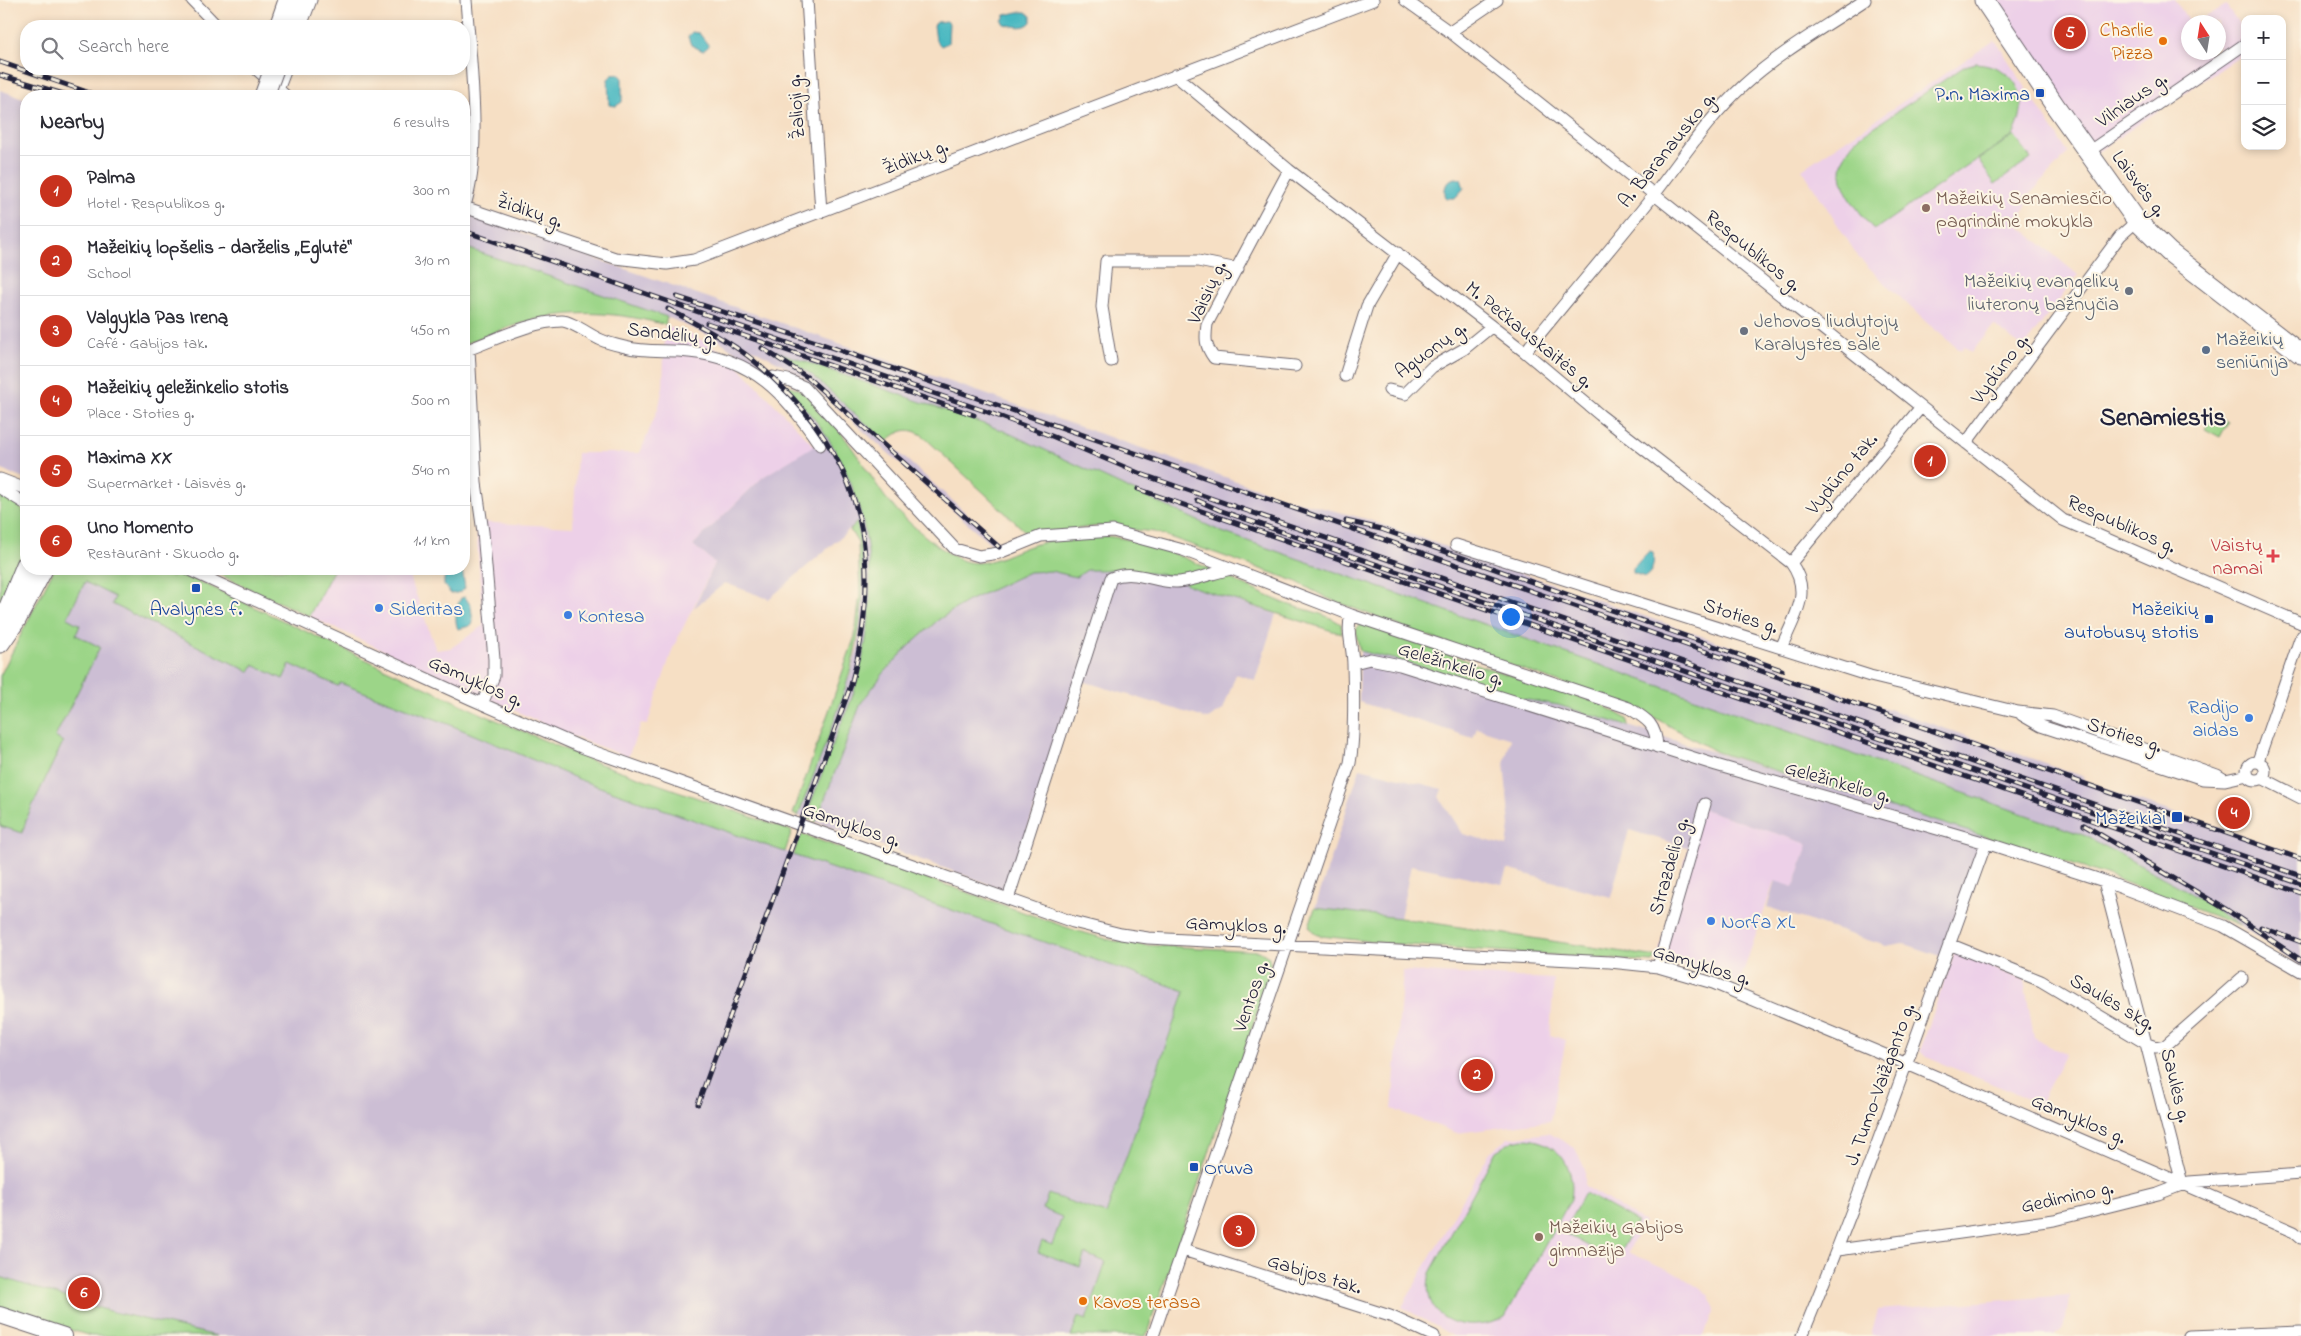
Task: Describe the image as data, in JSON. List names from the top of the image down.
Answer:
{
  "streets": {
    "main road": ["Laisvės g."],
    "street": [
      "Vilniaus g.",
      "Žalioji g.",
      "A. Baranausko g.",
      "Židikų g.",
      "Respublikos g.",
      "Vaisių g.",
      "Sandėlių g.",
      "M. Pečkauskaitės g.",
      "Aguonų g.",
      "Vydūno g.",
      "Vydūno tak.",
      "Stoties g.",
      "Geležinkelio g.",
      "Gamyklos g.",
      "Strazdelio g.",
      "Ventos g.",
      "Saulės skg.",
      "J. Tumo-Vaižganto g.",
      "Saulės g.",
      "Gedimino g.",
      "Gabijos tak."
    ]
  },
  "crossings": [
    ["Vilniaus g.", "Laisvės g."],
    ["Žalioji g.", "Židikų g."],
    ["A. Baranausko g.", "Respublikos g."],
    ["A. Baranausko g.", "M. Pečkauskaitės g."],
    ["Židikų g.", "M. Pečkauskaitės g."],
    ["Laisvės g.", "Vydūno g."],
    ["Respublikos g.", "Vydūno g."],
    ["Respublikos g.", "Vydūno tak."],
    ["Vaisių g.", "M. Pečkauskaitės g."],
    ["M. Pečkauskaitės g.", "Aguonų g."],
    ["M. Pečkauskaitės g.", "Vydūno tak."],
    ["M. Pečkauskaitės g.", "Stoties g."],
    ["Geležinkelio g.", "Ventos g."],
    ["Geležinkelio g.", "J. Tumo-Vaižganto g."],
    ["Geležinkelio g.", "Saulės g."],
    ["Gamyklos g.", "Strazdelio g."],
    ["Gamyklos g.", "Ventos g."],
    ["Gamyklos g.", "J. Tumo-Vaižganto g."],
    ["Gamyklos g.", "Saulės g."],
    ["Gamyklos g.", "Gedimino g."],
    ["Ventos g.", "Gabijos tak."],
    ["Saulės skg.", "J. Tumo-Vaižganto g."],
    ["Saulės skg.", "Saulės g."],
    ["J. Tumo-Vaižganto g.", "Gedimino g."],
    ["Saulės g.", "Gedimino g."]
  ],
  "districts": ["Senamiestis"],
  "places": {
    "other": [
      "Charlie Pizza",
      "Mažeikių Senamiesčio pagrindinė mokykla",
      "Mažeikių evangelikų liuteronų bažnyčia",
      "Jehovos liudytojų Karalystės salė",
      "Mažeikių seniūnija",
      "Sideritas",
      "Kontesa",
      "Radijo aidas",
      "Norfa XL",
      "Mažeikių Gabijos gimnazija",
      "Kavos terasa"
    ],
    "transit": [
      "P.n. Maxima",
      "Avalynės f.",
      "Mažeikių autobusų stotis",
      "Mažeikiai",
      "Oruva"
    ],
    "health": ["Vaistų namai"]
  },
  "north": "top",
  "page": {
    "map_buttons": ["+", "−"],
    "pins": [
      "5",
      "1",
      "4",
      "2",
      "3",
      "6"
    ],
    "search": "Search here",
    "heading": ["Nearby", "6 results"],
    "list": [
      {
        "mark": "1",
        "name": "Palma",
        "note": "Hotel · Respublikos g.",
        "value": "300 m"
      },
      {
        "mark": "2",
        "name": "Mažeikių lopšelis - darželis „Eglutė“",
        "note": "School",
        "value": "310 m"
      },
      {
        "mark": "3",
        "name": "Valgykla Pas Ireną",
        "note": "Café · Gabijos tak.",
        "value": "450 m"
      },
      {
        "mark": "4",
        "name": "Mažeikių geležinkelio stotis",
        "note": "Place · Stoties g.",
        "value": "500 m"
      },
      {
        "mark": "5",
        "name": "Maxima XX",
        "note": "Supermarket · Laisvės g.",
        "value": "540 m"
      },
      {
        "mark": "6",
        "name": "Uno Momento",
        "note": "Restaurant · Skuodo g.",
        "value": "1.1 km"
      }
    ]
  }
}
